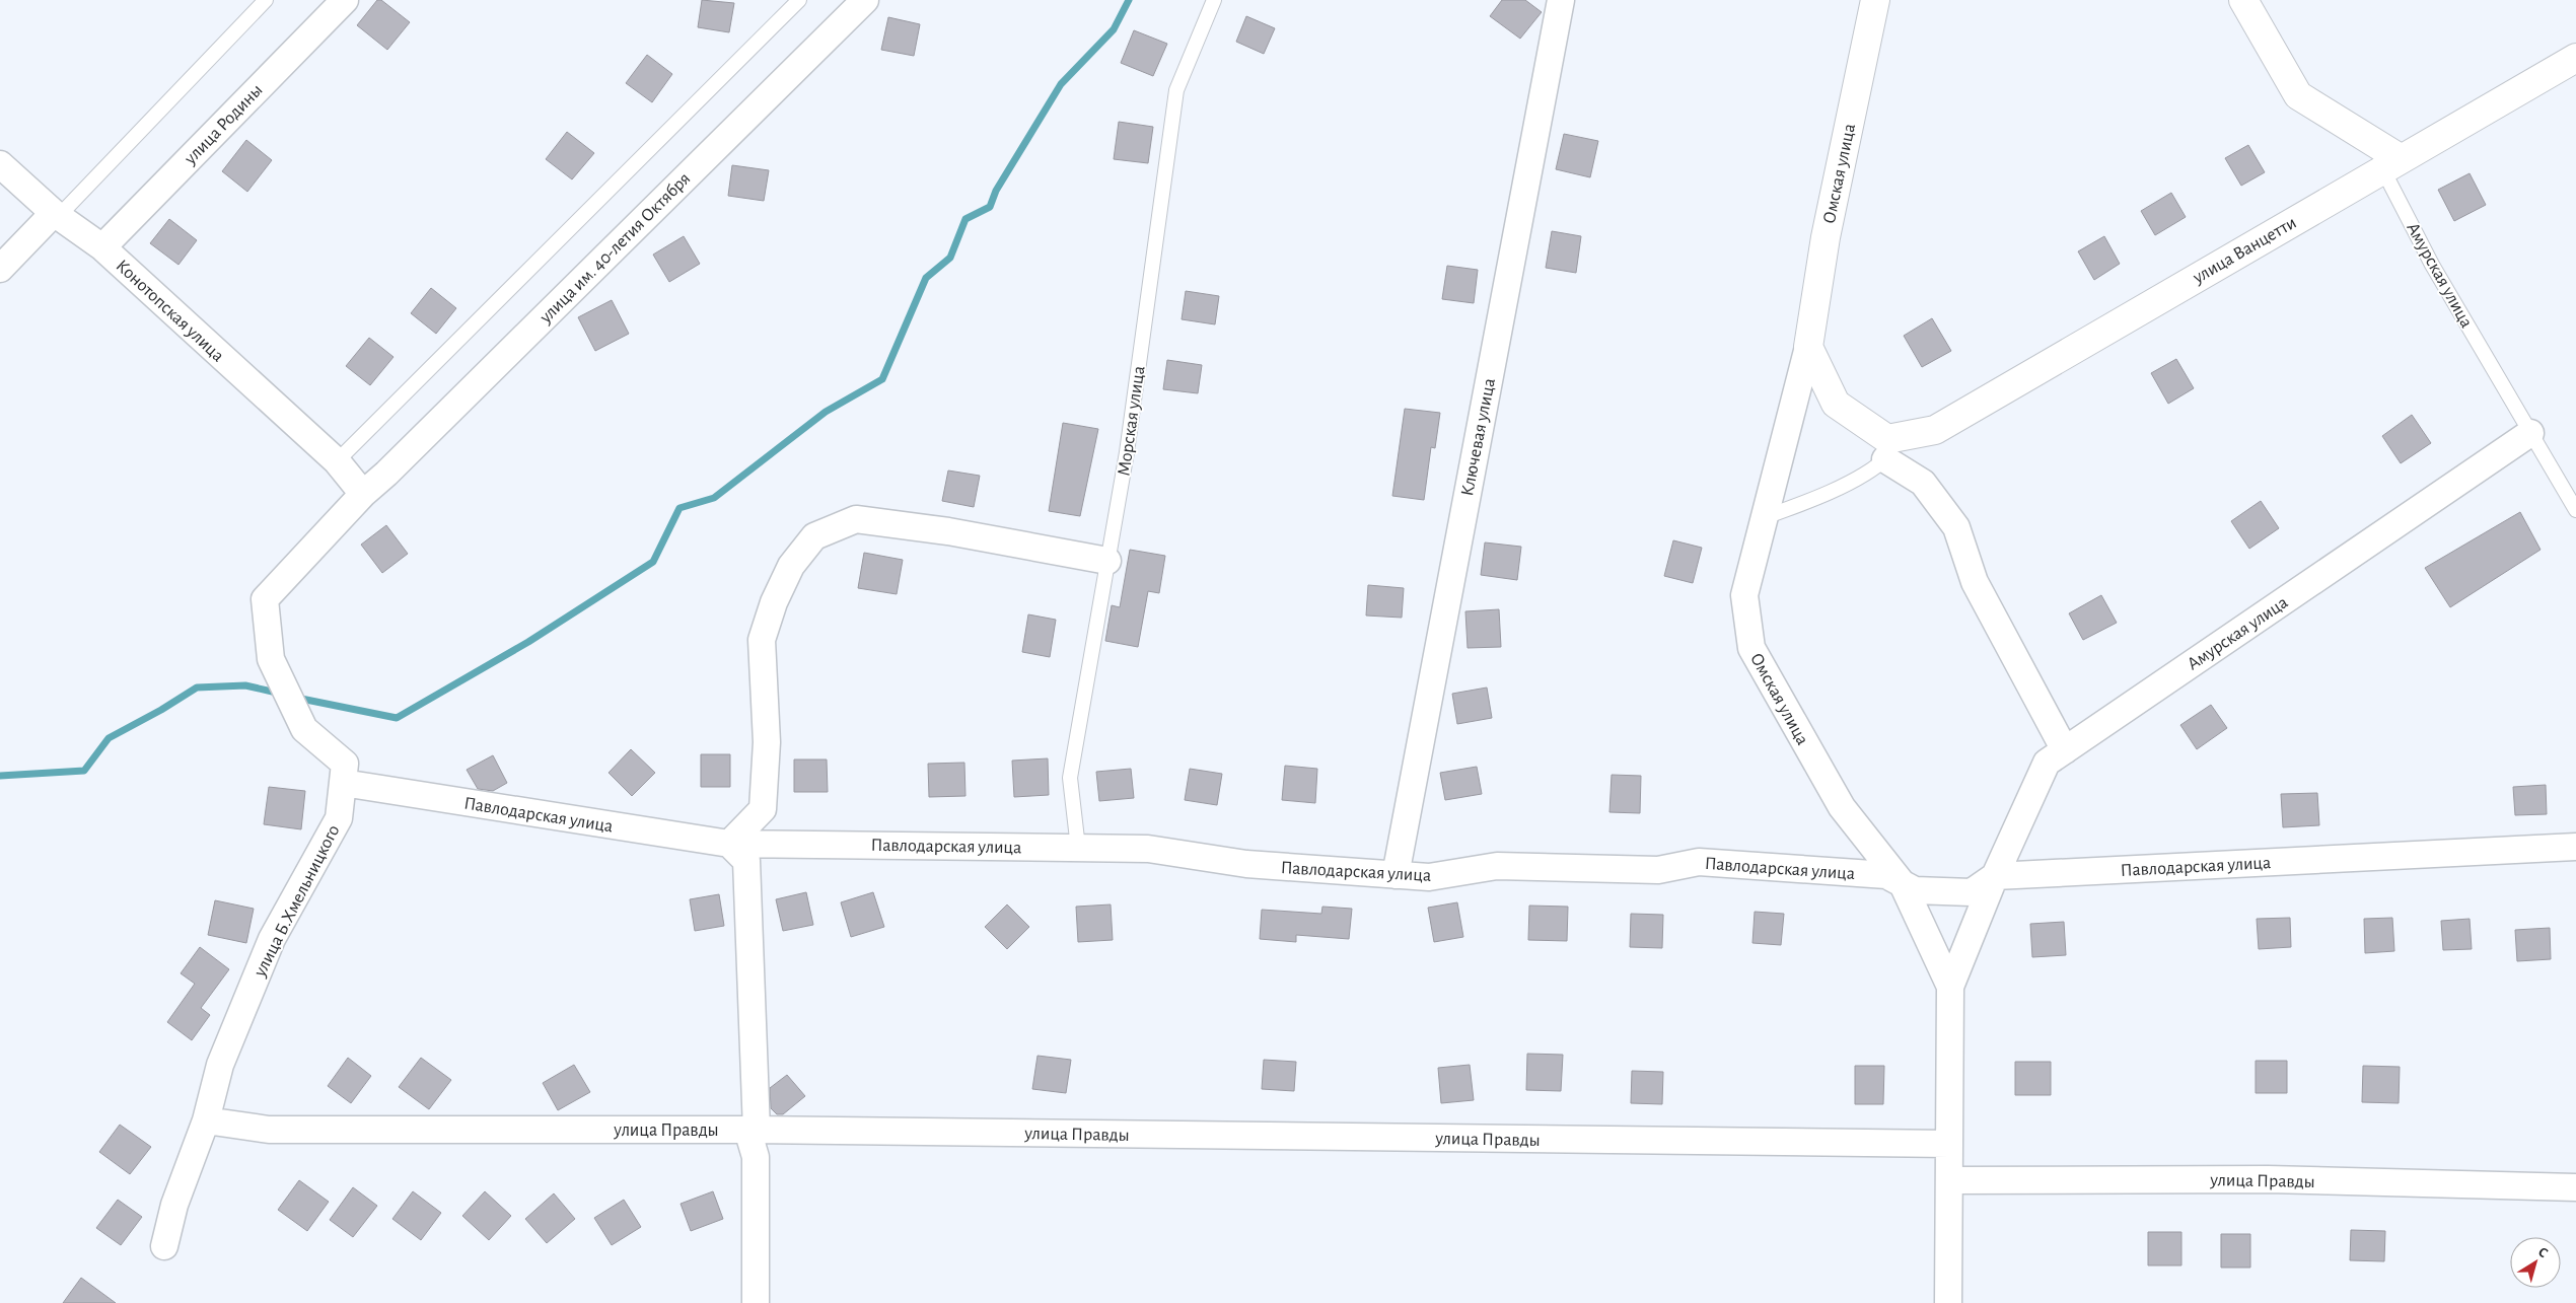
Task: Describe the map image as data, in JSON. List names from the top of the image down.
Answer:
{
  "streets": {
    "street": [
      "улица Родины",
      "Омская улица",
      "улица им. 40-летия Октября",
      "улица Ванцетти",
      "Амурская улица",
      "Конотопская улица",
      "Ключевая улица",
      "Павлодарская улица",
      "улица Б.Хмельницкого",
      "улица Правды"
    ],
    "lane": ["Морская улица"]
  },
  "crossings": [
    ["улица Родины", "Конотопская улица"],
    ["Омская улица", "Амурская улица"],
    ["Омская улица", "Павлодарская улица"],
    ["улица им. 40-летия Октября", "улица Б.Хмельницкого"],
    ["улица Ванцетти", "Амурская улица"],
    ["Амурская улица", "Павлодарская улица"],
    ["Морская улица", "Павлодарская улица"],
    ["Ключевая улица", "Павлодарская улица"],
    ["Павлодарская улица", "улица Б.Хмельницкого"],
    ["улица Б.Хмельницкого", "улица Правды"]
  ],
  "north": "top right"
}
